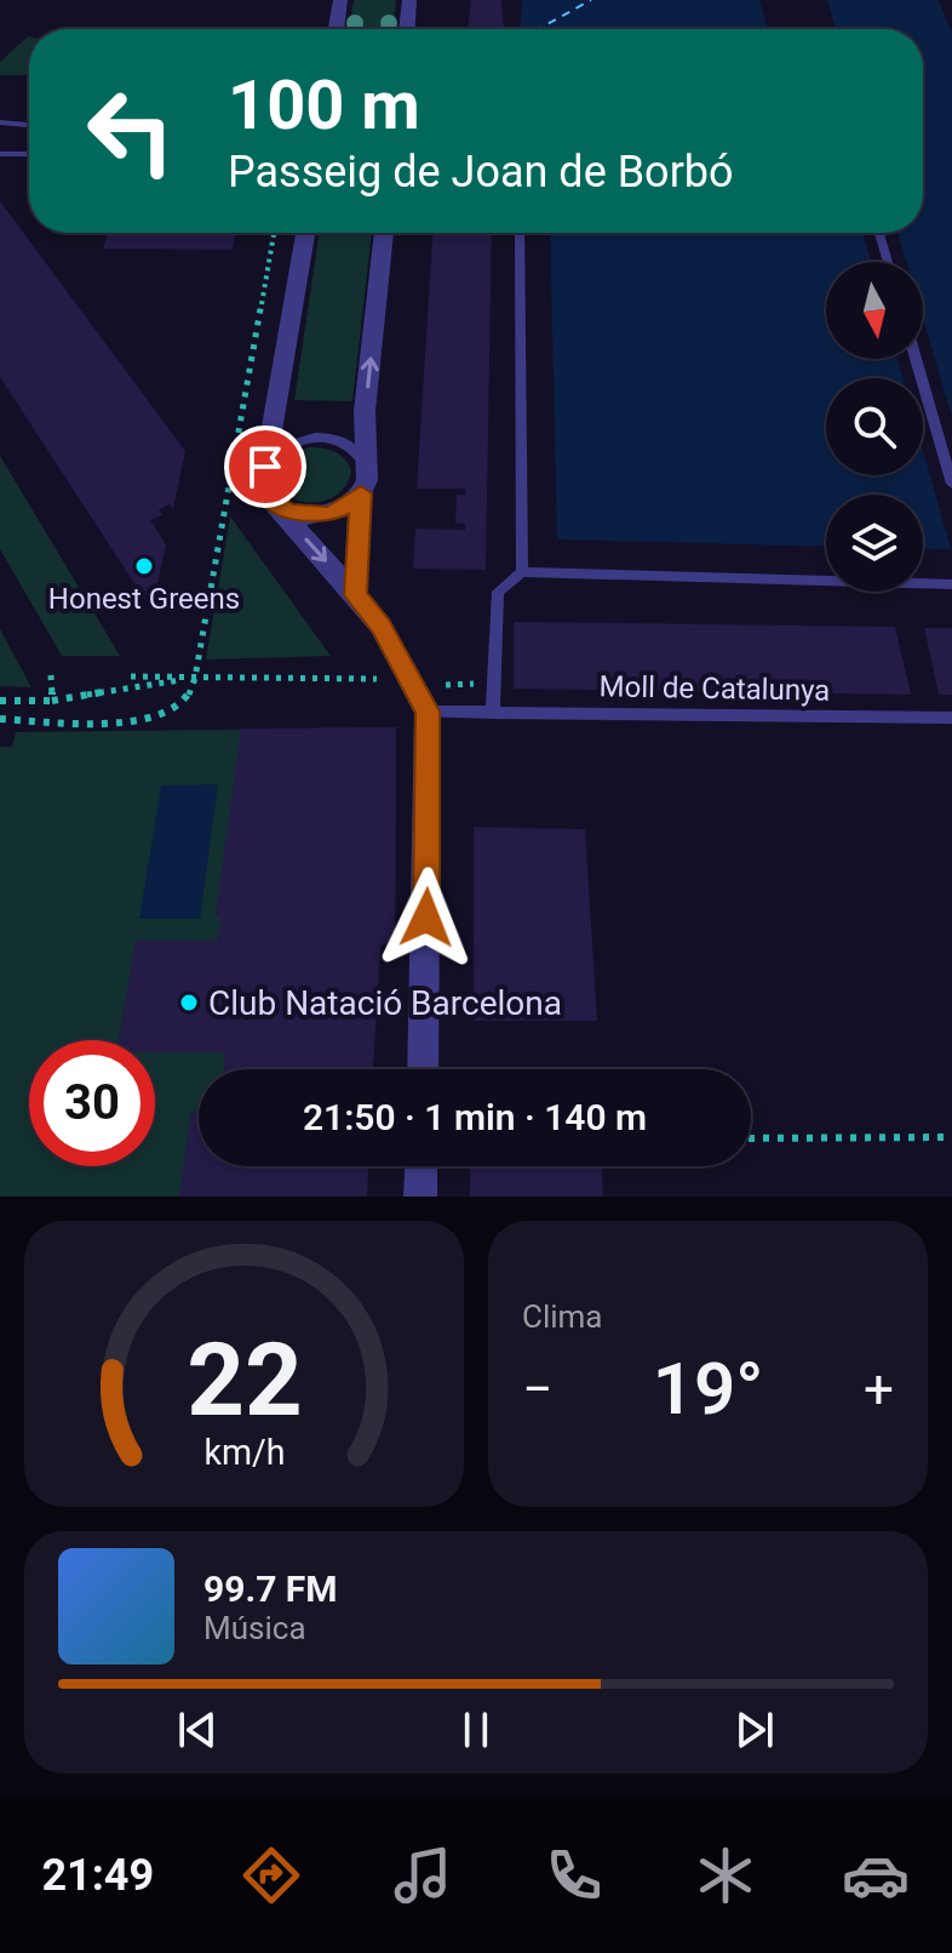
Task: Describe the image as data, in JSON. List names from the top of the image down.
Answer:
{
  "streets": {
    "lane": ["Moll de Catalunya"]
  },
  "places": ["Honest Greens", "Club Natació Barcelona"],
  "north": "bottom",
  "page": {
    "turn": ["100 m", "Passeig de Joan de Borbó"],
    "limit": "30",
    "trip": "21:50 · 1 min · 140 m",
    "tile": "Clima",
    "heat": ["−", "19°", "+"],
    "song": ["99.7 FM", "Música"],
    "tabs": "21:49",
    "gauge": ["22", "km/h"]
  }
}
